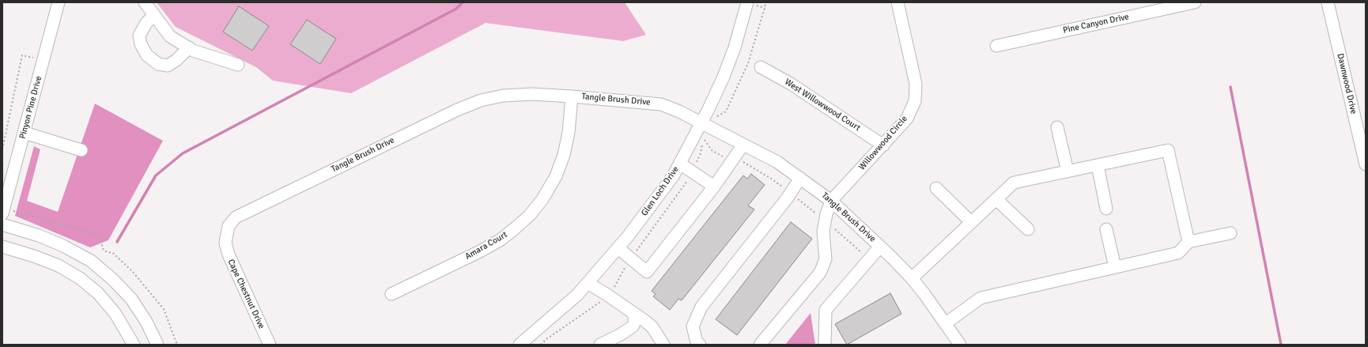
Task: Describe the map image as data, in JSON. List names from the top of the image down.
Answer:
{
  "streets": {
    "street": [
      "Pine Canyon Drive",
      "Dawnwood Drive",
      "Tangle Brush Drive",
      "West Willowwood Court",
      "Pinyon Pine Drive",
      "Willowwood Circle",
      "Glen Loch Drive",
      "Amara Court",
      "Cape Chestnut Drive"
    ]
  },
  "crossings": [
    ["Tangle Brush Drive", "Willowwood Circle"],
    ["Tangle Brush Drive", "Glen Loch Drive"],
    ["Tangle Brush Drive", "Amara Court"],
    ["Tangle Brush Drive", "Cape Chestnut Drive"],
    ["West Willowwood Court", "Willowwood Circle"]
  ]
}
